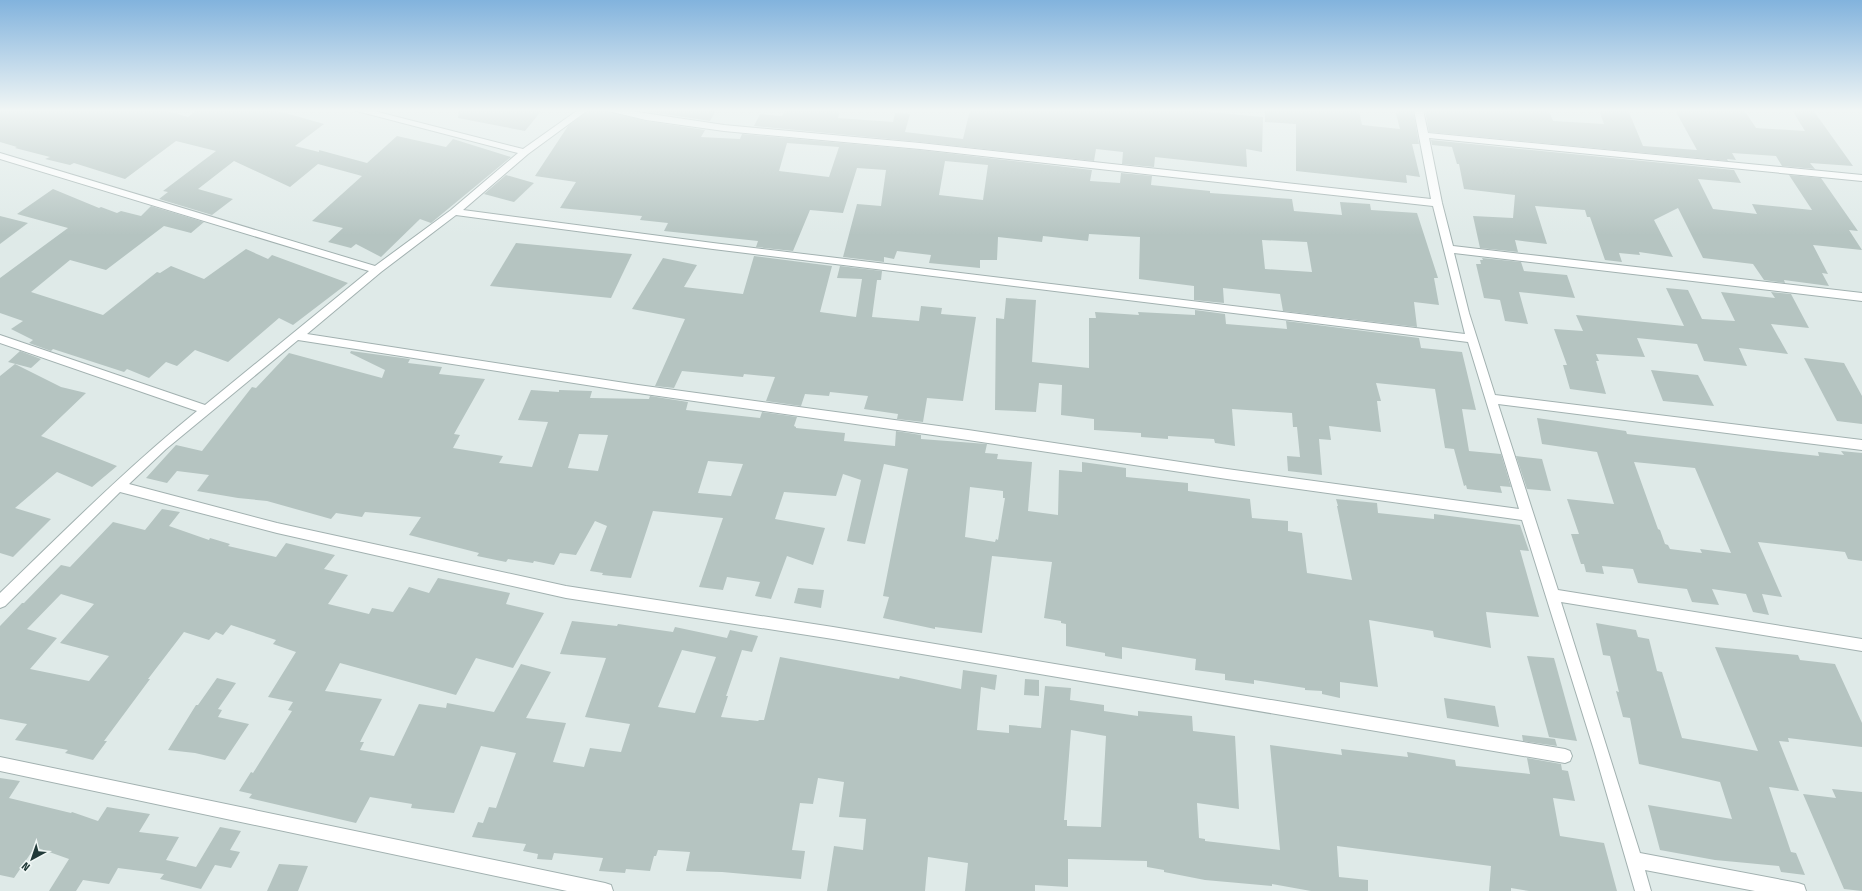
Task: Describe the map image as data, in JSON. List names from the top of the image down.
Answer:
{
  "north": "bottom left"
}
